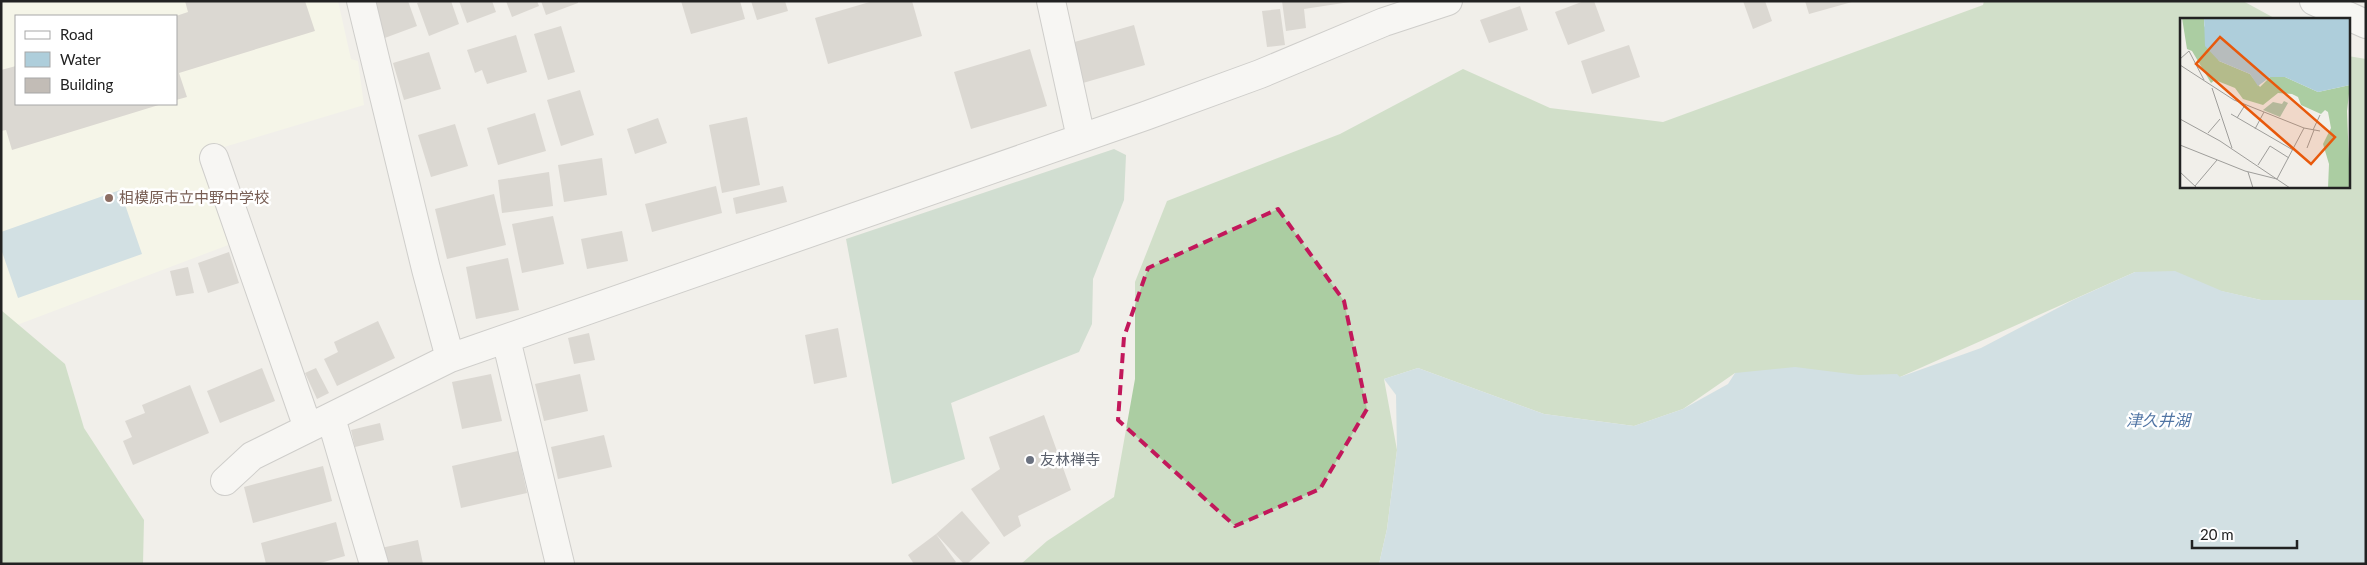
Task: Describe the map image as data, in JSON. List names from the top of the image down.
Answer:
{
  "water": ["津久井湖"],
  "places": ["相模原市立中野中学校", "友林禅寺"],
  "legend": ["Road", "Water", "Building"],
  "scale_bar": "20 m"
}
